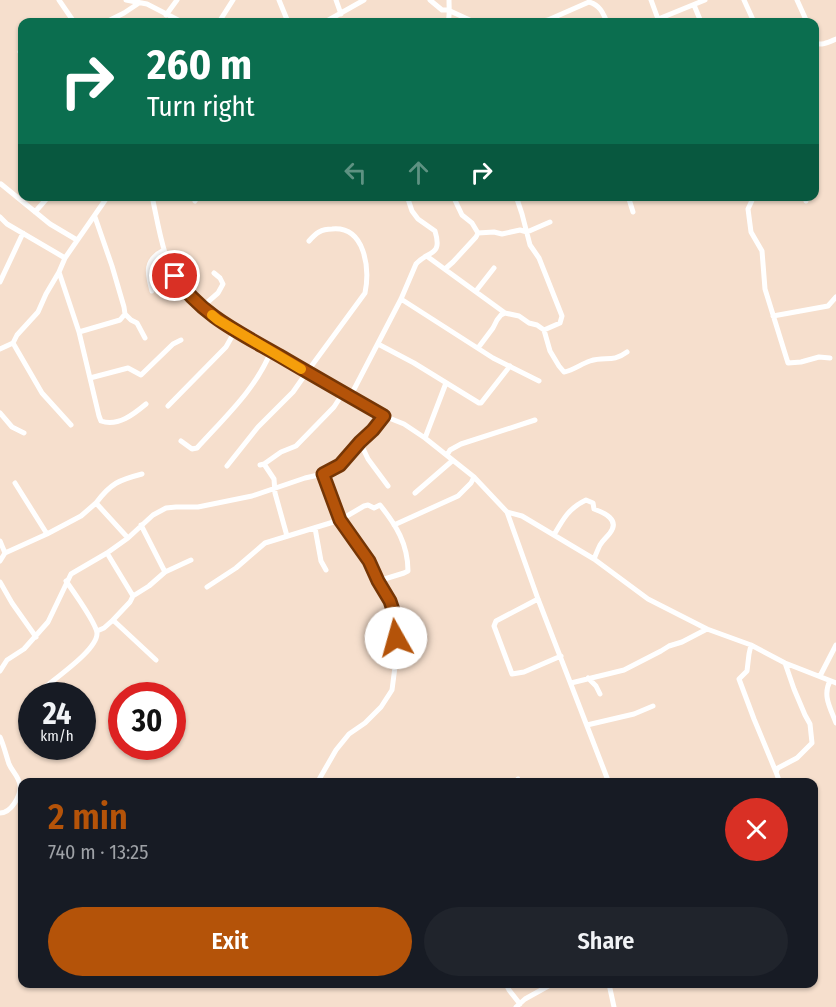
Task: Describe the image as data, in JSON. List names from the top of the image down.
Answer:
{
  "page": {
    "turn": ["260 m", "Turn right"],
    "speed": "24 km/h",
    "limit": "30",
    "heading": ["2 min", "740 m · 13:25"],
    "buttons": ["Exit", "Share"]
  }
}
